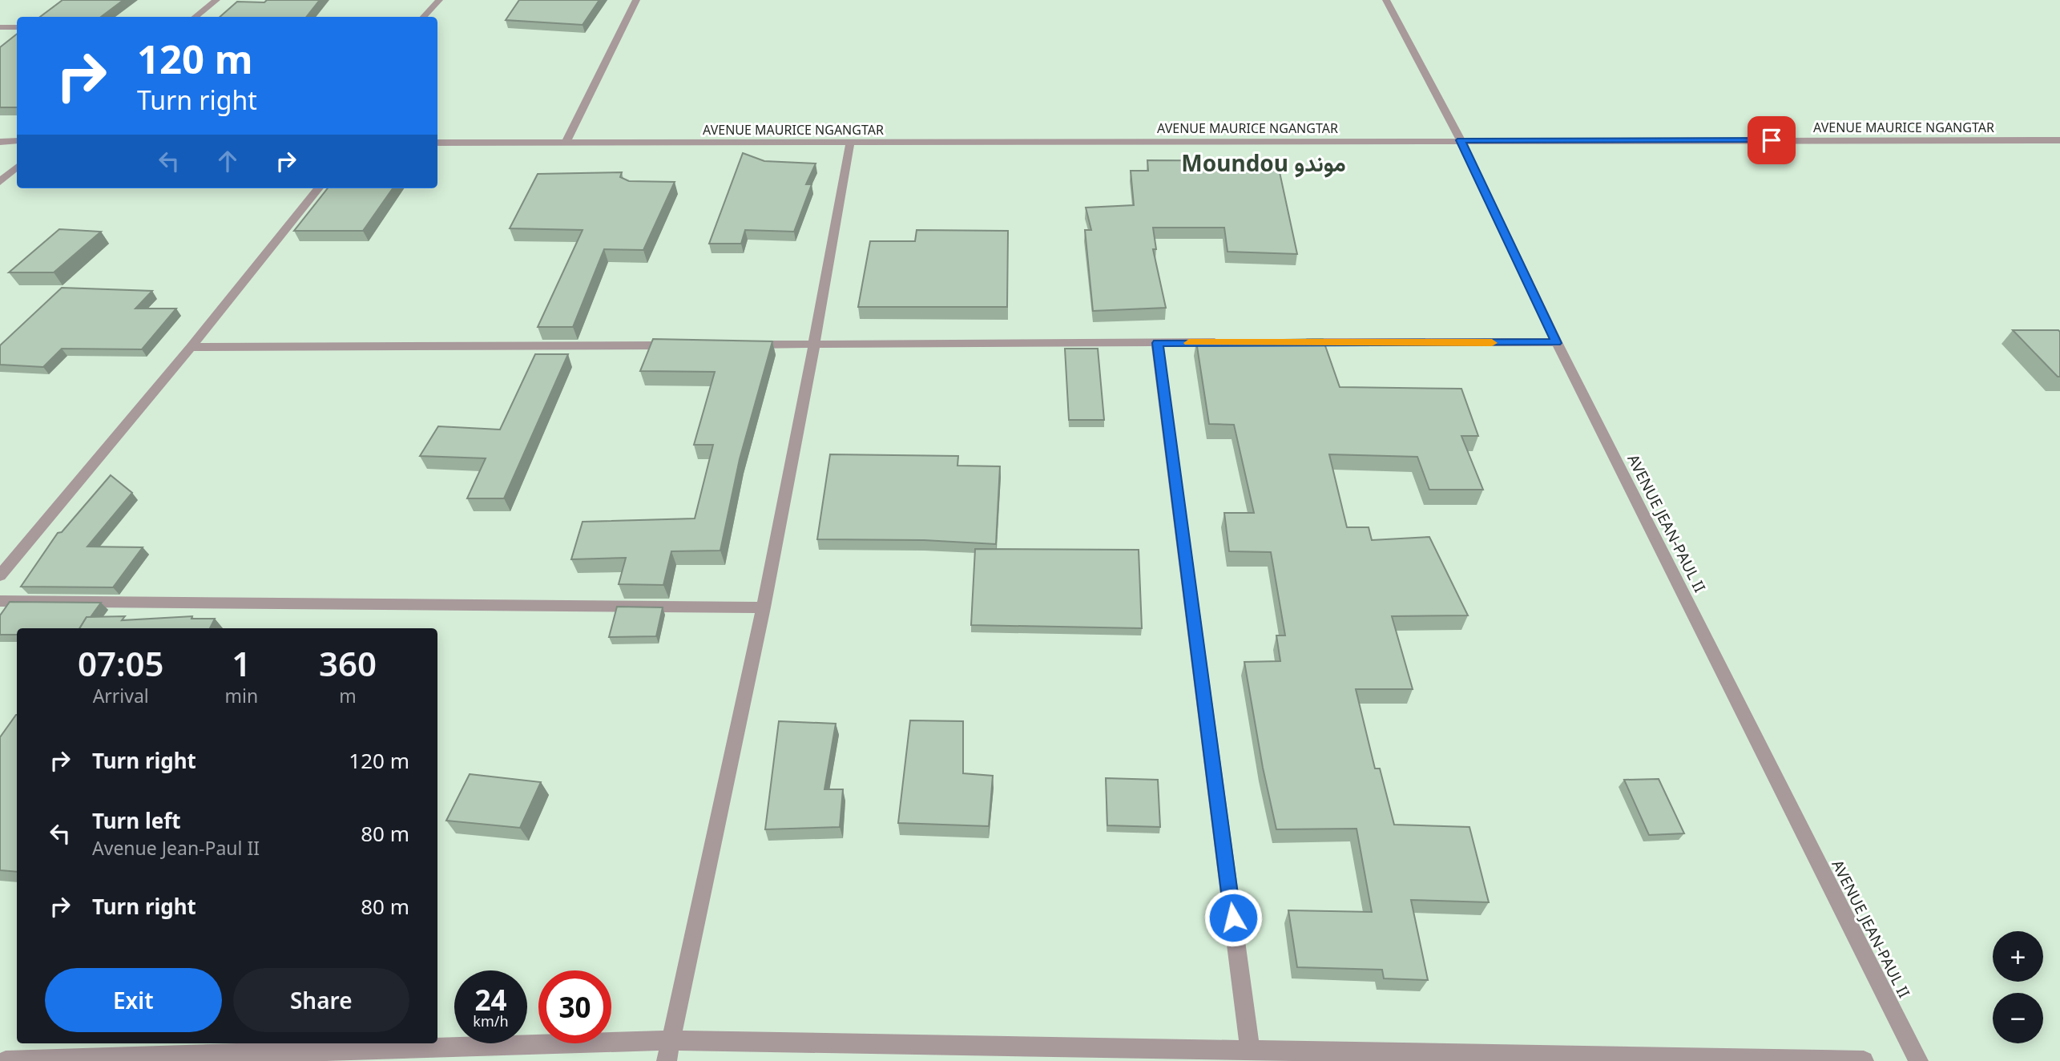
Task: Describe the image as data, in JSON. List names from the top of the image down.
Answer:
{
  "streets": {
    "street": ["AVENUE MAURICE NGANGTAR", "AVENUE JEAN-PAUL II"]
  },
  "crossings": [
    ["AVENUE MAURICE NGANGTAR", "AVENUE JEAN-PAUL II"]
  ],
  "districts": ["Moundou موندو"],
  "page": {
    "turn": ["120 m", "Turn right"],
    "eta": [
      "07:05",
      "Arrival",
      "1",
      "min",
      "360",
      "m"
    ],
    "list": [
      {
        "name": "Turn right",
        "value": "120 m"
      },
      {
        "name": "Turn left",
        "note": "Avenue Jean-Paul II",
        "value": "80 m"
      },
      {
        "name": "Turn right",
        "value": "80 m"
      }
    ],
    "map_buttons": ["+", "−"],
    "buttons": ["Exit", "Share"],
    "speed": "24 km/h",
    "limit": "30"
  }
}
